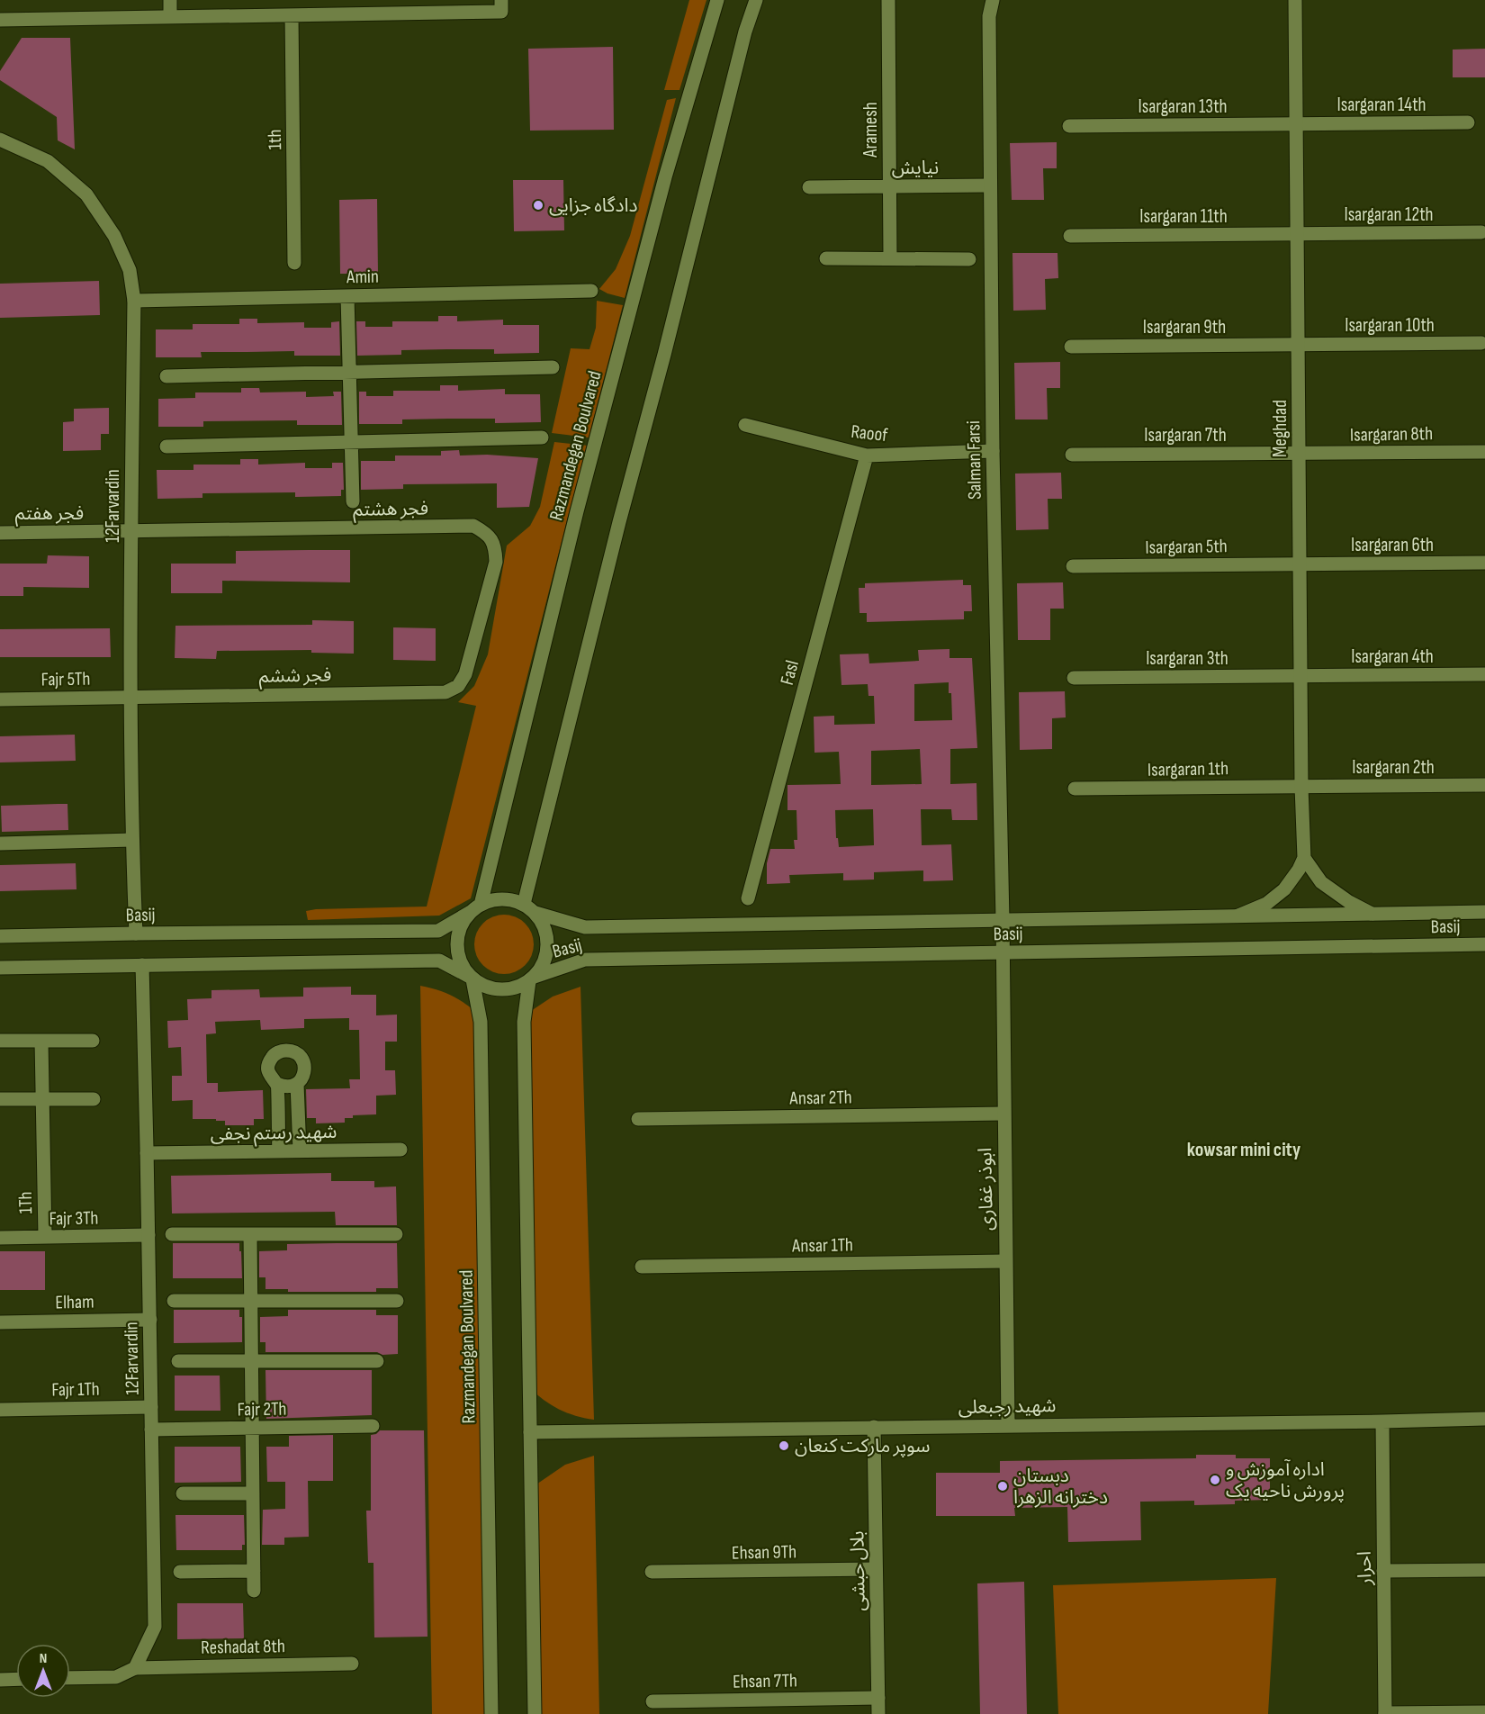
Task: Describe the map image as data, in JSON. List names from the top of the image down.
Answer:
{
  "streets": {
    "street": [
      "Isargaran 14th",
      "Isargaran 13th",
      "Aramesh",
      "1th",
      "نیایش",
      "Isargaran 12th",
      "Isargaran 11th",
      "Amin",
      "Isargaran 10th",
      "Isargaran 9th",
      "Meghdad",
      "Raoof",
      "Isargaran 8th",
      "Isargaran 7th",
      "Razmandegan Boulvared",
      "Salman Farsi",
      "12Farvardin",
      "فجر هشتم",
      "فجر هفتم",
      "Isargaran 6th",
      "Isargaran 5th",
      "Isargaran 4th",
      "Isargaran 3th",
      "Fasl",
      "فجر ششم",
      "Fajr 5Th",
      "Isargaran 2th",
      "Isargaran 1th",
      "Basij",
      "Ansar 2Th",
      "شهید رستم نجفی",
      "ابوذر غفاری",
      "1Th",
      "Fajr 3Th",
      "Ansar 1Th",
      "Elham",
      "Fajr 1Th",
      "شهید رجبعلی",
      "Fajr 2Th",
      "Ehsan 9Th",
      "احرار",
      "بلال حبشی",
      "Reshadat 8th",
      "Ehsan 7Th"
    ]
  },
  "crossings": [
    ["Isargaran 14th", "Isargaran 13th"],
    ["Isargaran 14th", "Meghdad"],
    ["Isargaran 13th", "Meghdad"],
    ["Aramesh", "نیایش"],
    ["نیایش", "Salman Farsi"],
    ["Isargaran 12th", "Isargaran 11th"],
    ["Isargaran 12th", "Meghdad"],
    ["Isargaran 11th", "Meghdad"],
    ["Amin", "12Farvardin"],
    ["Isargaran 10th", "Isargaran 9th"],
    ["Isargaran 10th", "Meghdad"],
    ["Isargaran 9th", "Meghdad"],
    ["Meghdad", "Isargaran 8th"],
    ["Meghdad", "Isargaran 7th"],
    ["Meghdad", "Isargaran 6th"],
    ["Meghdad", "Isargaran 5th"],
    ["Meghdad", "Isargaran 4th"],
    ["Meghdad", "Isargaran 3th"],
    ["Meghdad", "Isargaran 2th"],
    ["Meghdad", "Isargaran 1th"],
    ["Raoof", "Salman Farsi"],
    ["Raoof", "Fasl"],
    ["Isargaran 8th", "Isargaran 7th"],
    ["Razmandegan Boulvared", "Basij"],
    ["Salman Farsi", "Basij"],
    ["Salman Farsi", "ابوذر غفاری"],
    ["12Farvardin", "فجر هشتم"],
    ["12Farvardin", "فجر هفتم"],
    ["12Farvardin", "فجر ششم"],
    ["12Farvardin", "Fajr 5Th"],
    ["12Farvardin", "Basij"],
    ["12Farvardin", "شهید رستم نجفی"],
    ["12Farvardin", "Fajr 3Th"],
    ["12Farvardin", "Elham"],
    ["12Farvardin", "Fajr 1Th"],
    ["12Farvardin", "Fajr 2Th"],
    ["12Farvardin", "Reshadat 8th"],
    ["فجر هشتم", "فجر هفتم"],
    ["فجر هشتم", "فجر ششم"],
    ["Isargaran 6th", "Isargaran 5th"],
    ["Isargaran 4th", "Isargaran 3th"],
    ["فجر ششم", "Fajr 5Th"],
    ["Isargaran 2th", "Isargaran 1th"],
    ["Basij", "ابوذر غفاری"],
    ["Ansar 2Th", "ابوذر غفاری"],
    ["ابوذر غفاری", "Ansar 1Th"],
    ["ابوذر غفاری", "شهید رجبعلی"],
    ["1Th", "Fajr 3Th"],
    ["شهید رجبعلی", "احرار"],
    ["شهید رجبعلی", "بلال حبشی"],
    ["Ehsan 9Th", "بلال حبشی"],
    ["بلال حبشی", "Ehsan 7Th"]
  ],
  "districts": ["kowsar mini city"],
  "places": [
    "دادگاه جزایی",
    "سوپر مارکت کنعان",
    "اداره آموزش و پرورش ناحیه یک",
    "دبستان دخترانه الزهرا"
  ],
  "north": "top"
}
